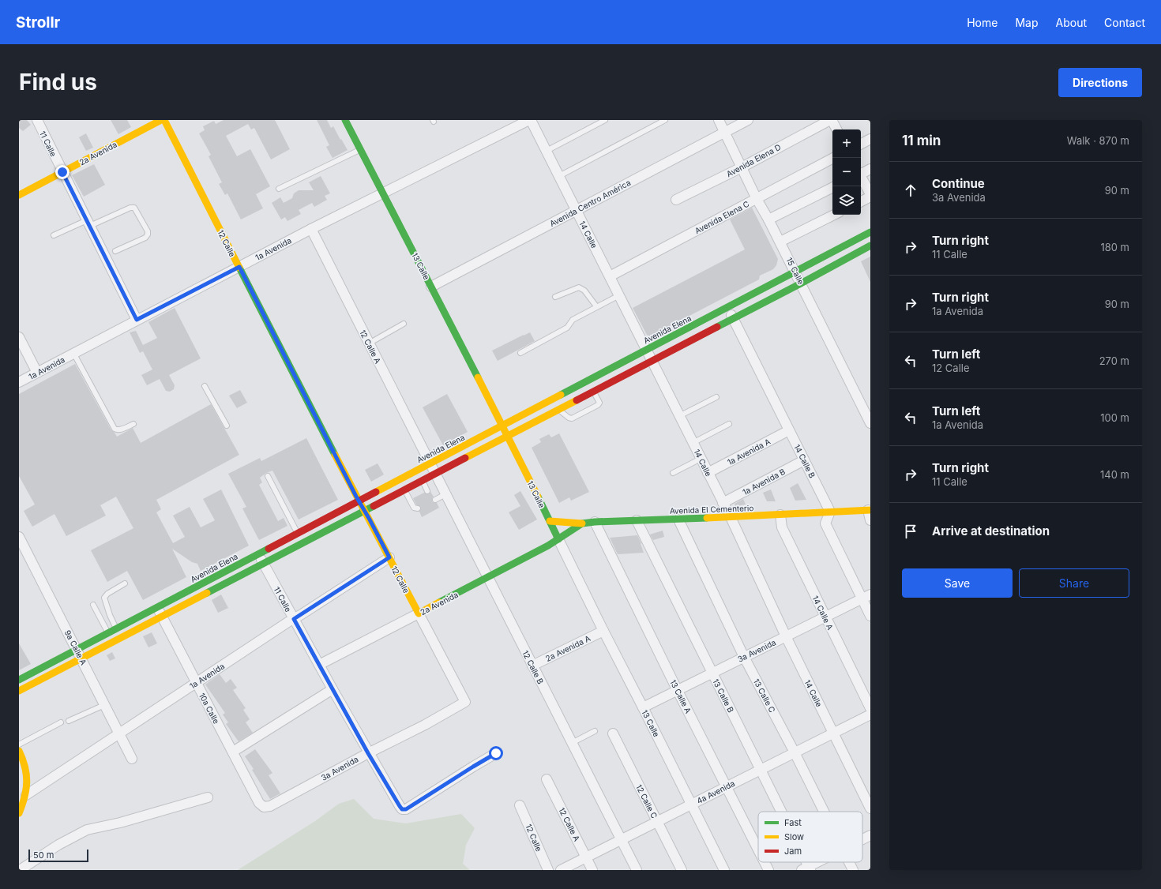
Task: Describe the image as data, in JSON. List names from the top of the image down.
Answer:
{
  "streets": {
    "main road": [
      "2a Avenida",
      "12 Calle",
      "13 Calle",
      "Avenida Elena",
      "Avenida El Cementerio"
    ],
    "street": [
      "11 Calle",
      "Avenida Elena D",
      "Avenida Centro América",
      "Avenida Elena C",
      "14 Calle",
      "1a Avenida",
      "15 Calle",
      "12 Calle A",
      "1a Avenida A",
      "14 Calle B",
      "1a Avenida B",
      "14 Calle A",
      "9a Calle A",
      "2a Avenida A",
      "3a Avenida",
      "12 Calle B",
      "13 Calle B",
      "13 Calle C",
      "13 Calle A",
      "10a Calle",
      "4a Avenida",
      "12 Calle C"
    ]
  },
  "crossings": [
    ["11 Calle", "2a Avenida"],
    ["11 Calle", "1a Avenida"],
    ["11 Calle", "Avenida Elena"],
    ["11 Calle", "3a Avenida"],
    ["2a Avenida", "12 Calle"],
    ["2a Avenida", "13 Calle"],
    ["2a Avenida", "Avenida El Cementerio"],
    ["2a Avenida", "12 Calle B"],
    ["Avenida Elena D", "15 Calle"],
    ["Avenida Centro América", "14 Calle"],
    ["Avenida Centro América", "13 Calle"],
    ["Avenida Centro América", "15 Calle"],
    ["Avenida Elena C", "14 Calle"],
    ["Avenida Elena C", "15 Calle"],
    ["14 Calle", "1a Avenida"],
    ["14 Calle", "Avenida Elena"],
    ["14 Calle", "1a Avenida A"],
    ["14 Calle", "1a Avenida B"],
    ["14 Calle", "Avenida El Cementerio"],
    ["14 Calle", "3a Avenida"],
    ["14 Calle", "4a Avenida"],
    ["12 Calle", "1a Avenida"],
    ["12 Calle", "Avenida Elena"],
    ["12 Calle", "3a Avenida"],
    ["1a Avenida", "13 Calle"],
    ["1a Avenida", "12 Calle A"],
    ["1a Avenida", "9a Calle A"],
    ["1a Avenida", "10a Calle"],
    ["13 Calle", "Avenida Elena"],
    ["13 Calle", "Avenida El Cementerio"],
    ["13 Calle", "2a Avenida A"],
    ["13 Calle", "3a Avenida"],
    ["13 Calle", "4a Avenida"],
    ["15 Calle", "Avenida Elena"],
    ["Avenida Elena", "12 Calle A"],
    ["Avenida Elena", "14 Calle B"],
    ["Avenida Elena", "9a Calle A"],
    ["Avenida Elena", "12 Calle B"],
    ["Avenida Elena", "10a Calle"],
    ["12 Calle A", "12 Calle B"],
    ["12 Calle A", "4a Avenida"],
    ["1a Avenida A", "14 Calle B"],
    ["14 Calle B", "1a Avenida B"],
    ["14 Calle B", "Avenida El Cementerio"],
    ["Avenida El Cementerio", "14 Calle A"],
    ["Avenida El Cementerio", "13 Calle B"],
    ["Avenida El Cementerio", "13 Calle C"],
    ["Avenida El Cementerio", "13 Calle A"],
    ["14 Calle A", "3a Avenida"],
    ["2a Avenida A", "12 Calle B"],
    ["3a Avenida", "13 Calle B"],
    ["3a Avenida", "13 Calle C"],
    ["3a Avenida", "13 Calle A"],
    ["3a Avenida", "10a Calle"],
    ["12 Calle B", "4a Avenida"],
    ["13 Calle B", "4a Avenida"],
    ["13 Calle C", "4a Avenida"],
    ["13 Calle A", "4a Avenida"],
    ["4a Avenida", "12 Calle C"]
  ],
  "legend": ["Fast", "Slow", "Jam"],
  "scale_bar": "50 m",
  "page": {
    "header": "Strollr",
    "nav": [
      "Home",
      "Map",
      "About",
      "Contact"
    ],
    "buttons": [
      "Directions",
      ["Save", "Share"]
    ],
    "title": "Find us",
    "heading": ["11 min", "Walk · 870 m"],
    "map_buttons": ["+", "−"],
    "list": [
      ["Continue", "3a Avenida", "90 m"],
      ["Turn right", "11 Calle", "180 m"],
      ["Turn right", "1a Avenida", "90 m"],
      ["Turn left", "12 Calle", "270 m"],
      ["Turn left", "1a Avenida", "100 m"],
      ["Turn right", "11 Calle", "140 m"],
      "Arrive at destination"
    ],
    "scale": "50 m"
  }
}
